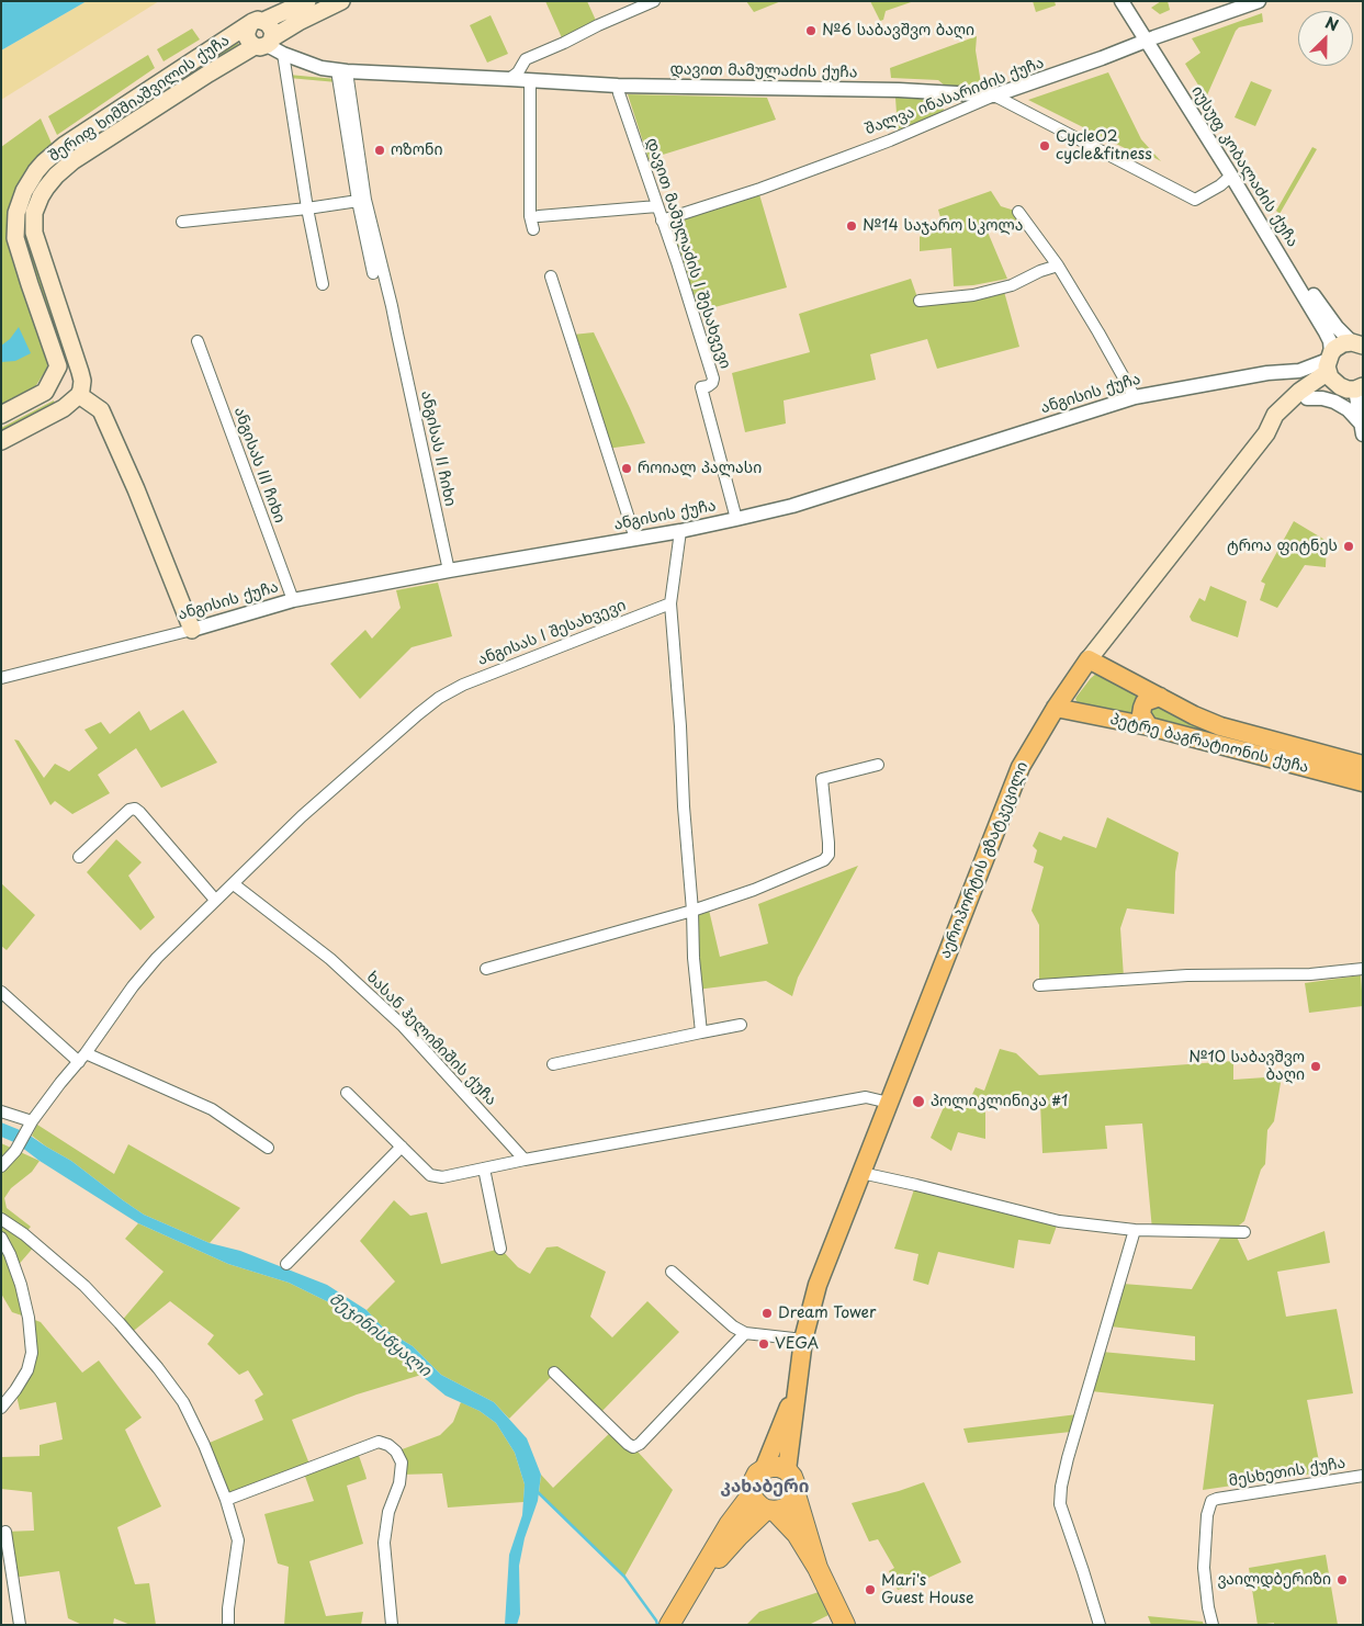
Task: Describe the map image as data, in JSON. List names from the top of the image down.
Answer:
{
  "streets": {
    "main road": ["შერიფ ხიმშიაშვილის ქუჩა", "პეტრე ბაგრატიონის ქუჩა", "აეროპორტის გზატკეცილი"],
    "street": [
      "დავით მამულაძის ქუჩა",
      "შალვა ინასარიძის ქუჩა",
      "იუსუფ კობალაძის ქუჩა",
      "დავით მამულაძის I შესახვევი",
      "ანგისის ქუჩა",
      "ანგისას II ჩიხი",
      "ანგისას III ჩიხი",
      "ანგისას I შესახვევი",
      "ხასან ჰელიმიშის ქუჩა",
      "მესხეთის ქუჩა"
    ]
  },
  "crossings": [
    ["დავით მამულაძის ქუჩა", "შალვა ინასარიძის ქუჩა"],
    ["დავით მამულაძის ქუჩა", "შერიფ ხიმშიაშვილის ქუჩა"],
    ["დავით მამულაძის ქუჩა", "იუსუფ კობალაძის ქუჩა"],
    ["დავით მამულაძის ქუჩა", "დავით მამულაძის I შესახვევი"],
    ["შალვა ინასარიძის ქუჩა", "იუსუფ კობალაძის ქუჩა"],
    ["შალვა ინასარიძის ქუჩა", "დავით მამულაძის I შესახვევი"],
    ["იუსუფ კობალაძის ქუჩა", "ანგისის ქუჩა"],
    ["იუსუფ კობალაძის ქუჩა", "აეროპორტის გზატკეცილი"],
    ["დავით მამულაძის I შესახვევი", "ანგისის ქუჩა"],
    ["ანგისის ქუჩა", "ანგისას II ჩიხი"],
    ["ანგისის ქუჩა", "ანგისას III ჩიხი"],
    ["ანგისის ქუჩა", "აეროპორტის გზატკეცილი"],
    ["ანგისას I შესახვევი", "ხასან ჰელიმიშის ქუჩა"],
    ["პეტრე ბაგრატიონის ქუჩა", "აეროპორტის გზატკეცილი"]
  ],
  "districts": ["კახაბერი"],
  "water": ["მეჯინისწყალი"],
  "places": [
    "№6 საბავშვო ბაღი",
    "CycleO2 cycle&fitness",
    "ოზონი",
    "№14 საჯარო სკოლა",
    "როიალ პალასი",
    "ტროა ფიტნეს",
    "№10 საბავშვო ბაღი",
    "პოლიკლინიკა #1",
    "Dream Tower",
    "VEGA",
    "ვაილდბერიზი",
    "Mari's Guest House"
  ],
  "north": "top right"
}
